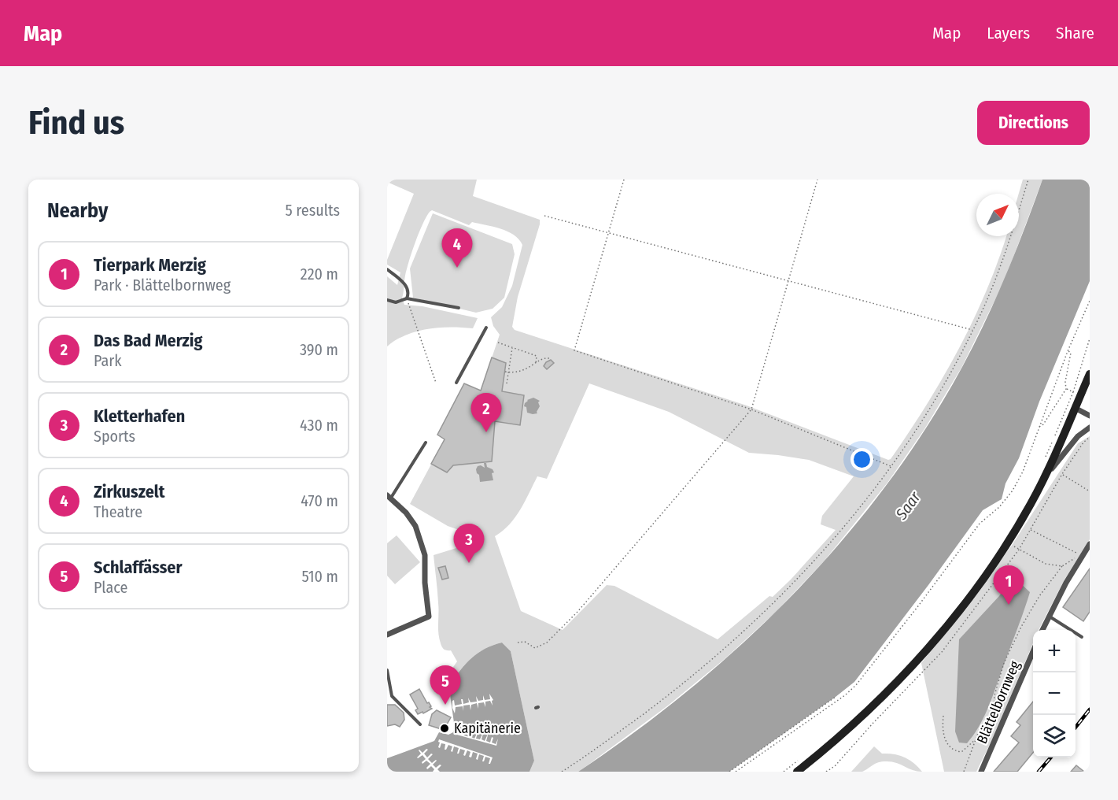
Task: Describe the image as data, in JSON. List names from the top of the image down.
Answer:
{
  "streets": {
    "street": ["Blättelbornweg"]
  },
  "water": ["Saar"],
  "places": ["Kapitänerie"],
  "north": "top right",
  "page": {
    "header": "Map",
    "nav": ["Map", "Layers", "Share"],
    "buttons": "Directions",
    "title": "Find us",
    "heading": ["Nearby", "5 results"],
    "pins": [
      "4",
      "2",
      "3",
      "1",
      "5"
    ],
    "list": [
      {
        "mark": "1",
        "name": "Tierpark Merzig",
        "note": "Park · Blättelbornweg",
        "value": "220 m"
      },
      {
        "mark": "2",
        "name": "Das Bad Merzig",
        "note": "Park",
        "value": "390 m"
      },
      {
        "mark": "3",
        "name": "Kletterhafen",
        "note": "Sports",
        "value": "430 m"
      },
      {
        "mark": "4",
        "name": "Zirkuszelt",
        "note": "Theatre",
        "value": "470 m"
      },
      {
        "mark": "5",
        "name": "Schlaffässer",
        "note": "Place",
        "value": "510 m"
      }
    ],
    "map_buttons": ["+", "−"]
  }
}
